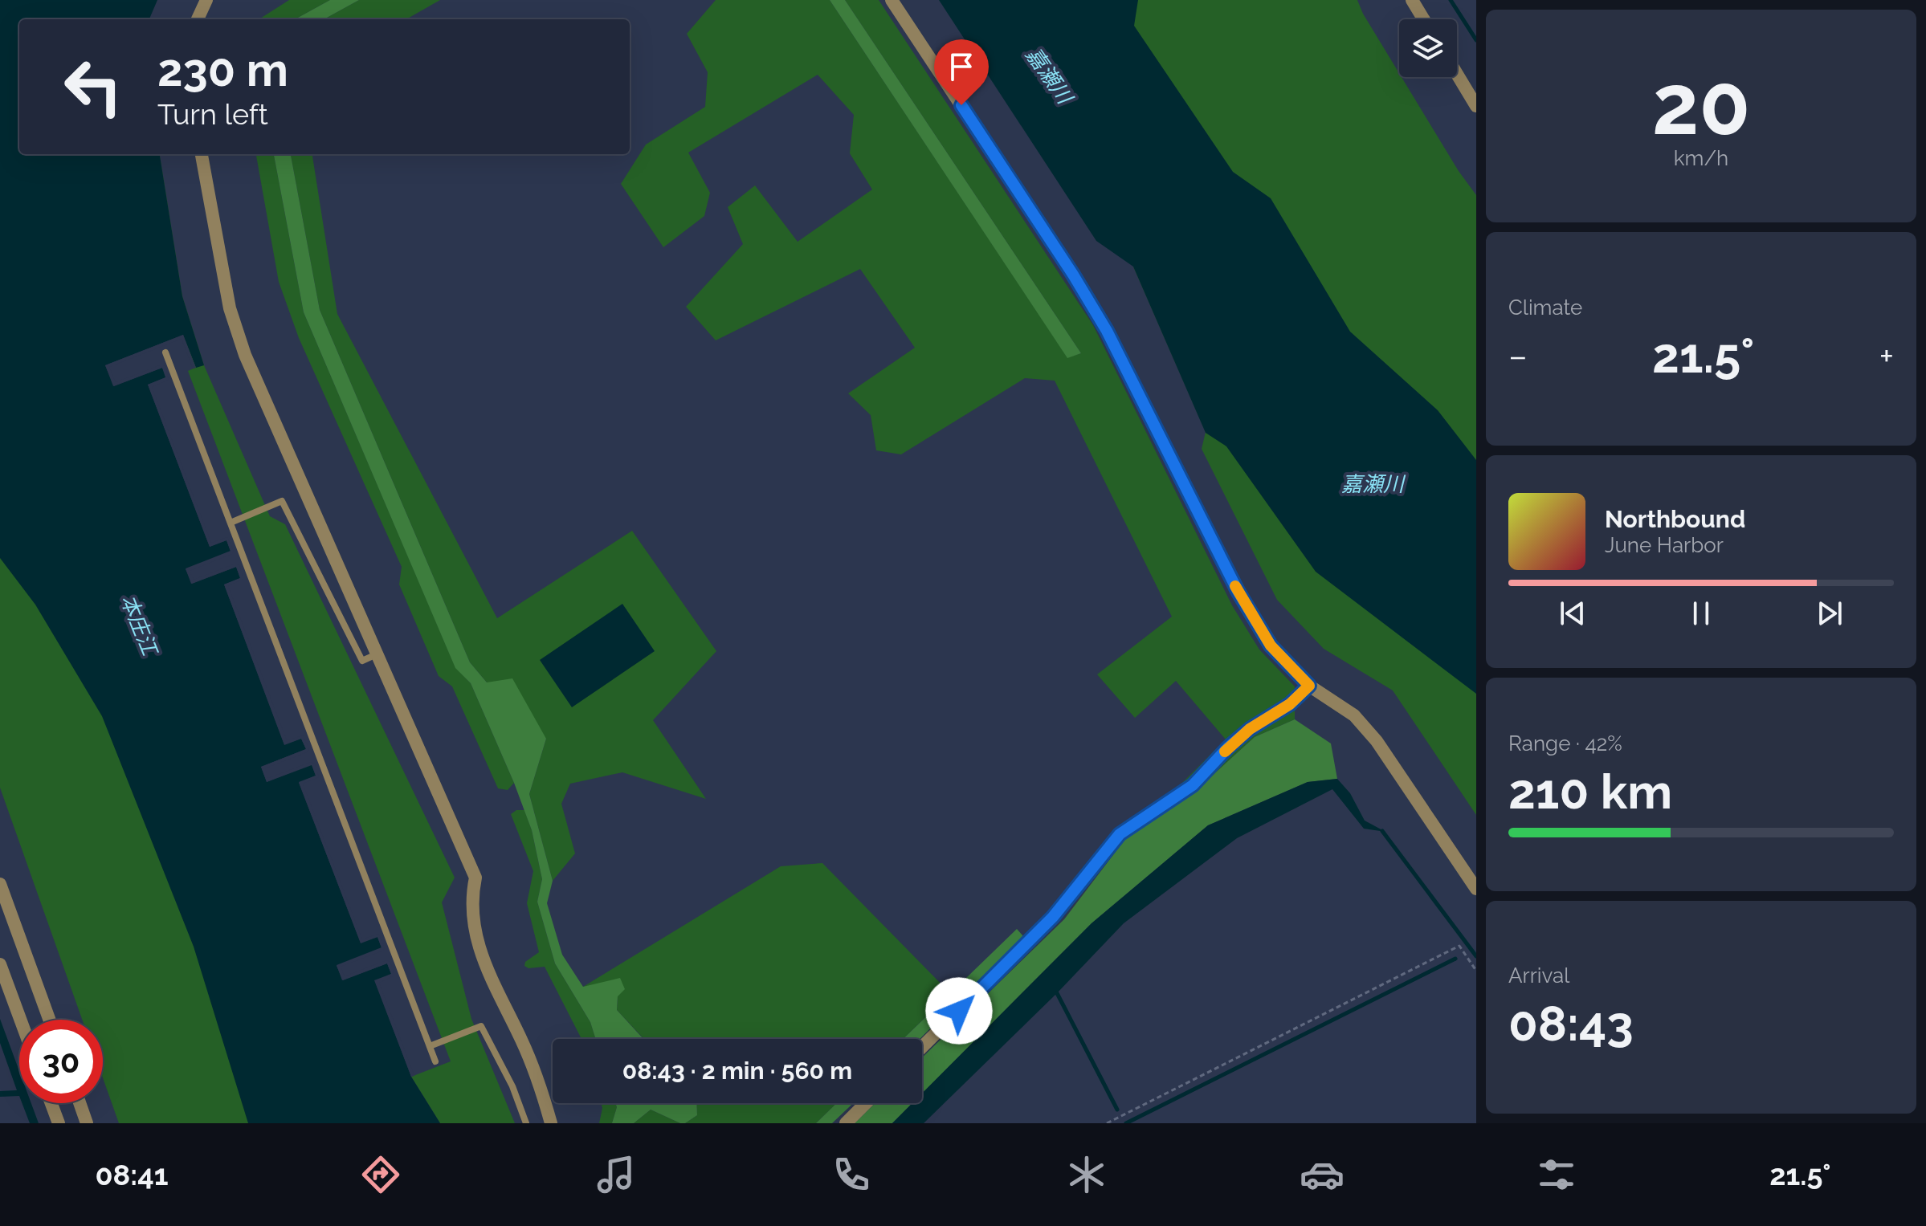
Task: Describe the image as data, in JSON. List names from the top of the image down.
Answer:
{
  "water": ["嘉瀬川", "本庄江"],
  "page": {
    "tile": [
      ["20", "km/h"],
      "Climate",
      ["Range · 42%", "210 km"],
      ["Arrival", "08:43"]
    ],
    "turn": ["230 m", "Turn left"],
    "heat": ["−", "21.5°", "+"],
    "song": ["Northbound", "June Harbor"],
    "limit": "30",
    "trip": "08:43 · 2 min · 560 m",
    "tabs": ["08:41", "21.5°"]
  }
}
